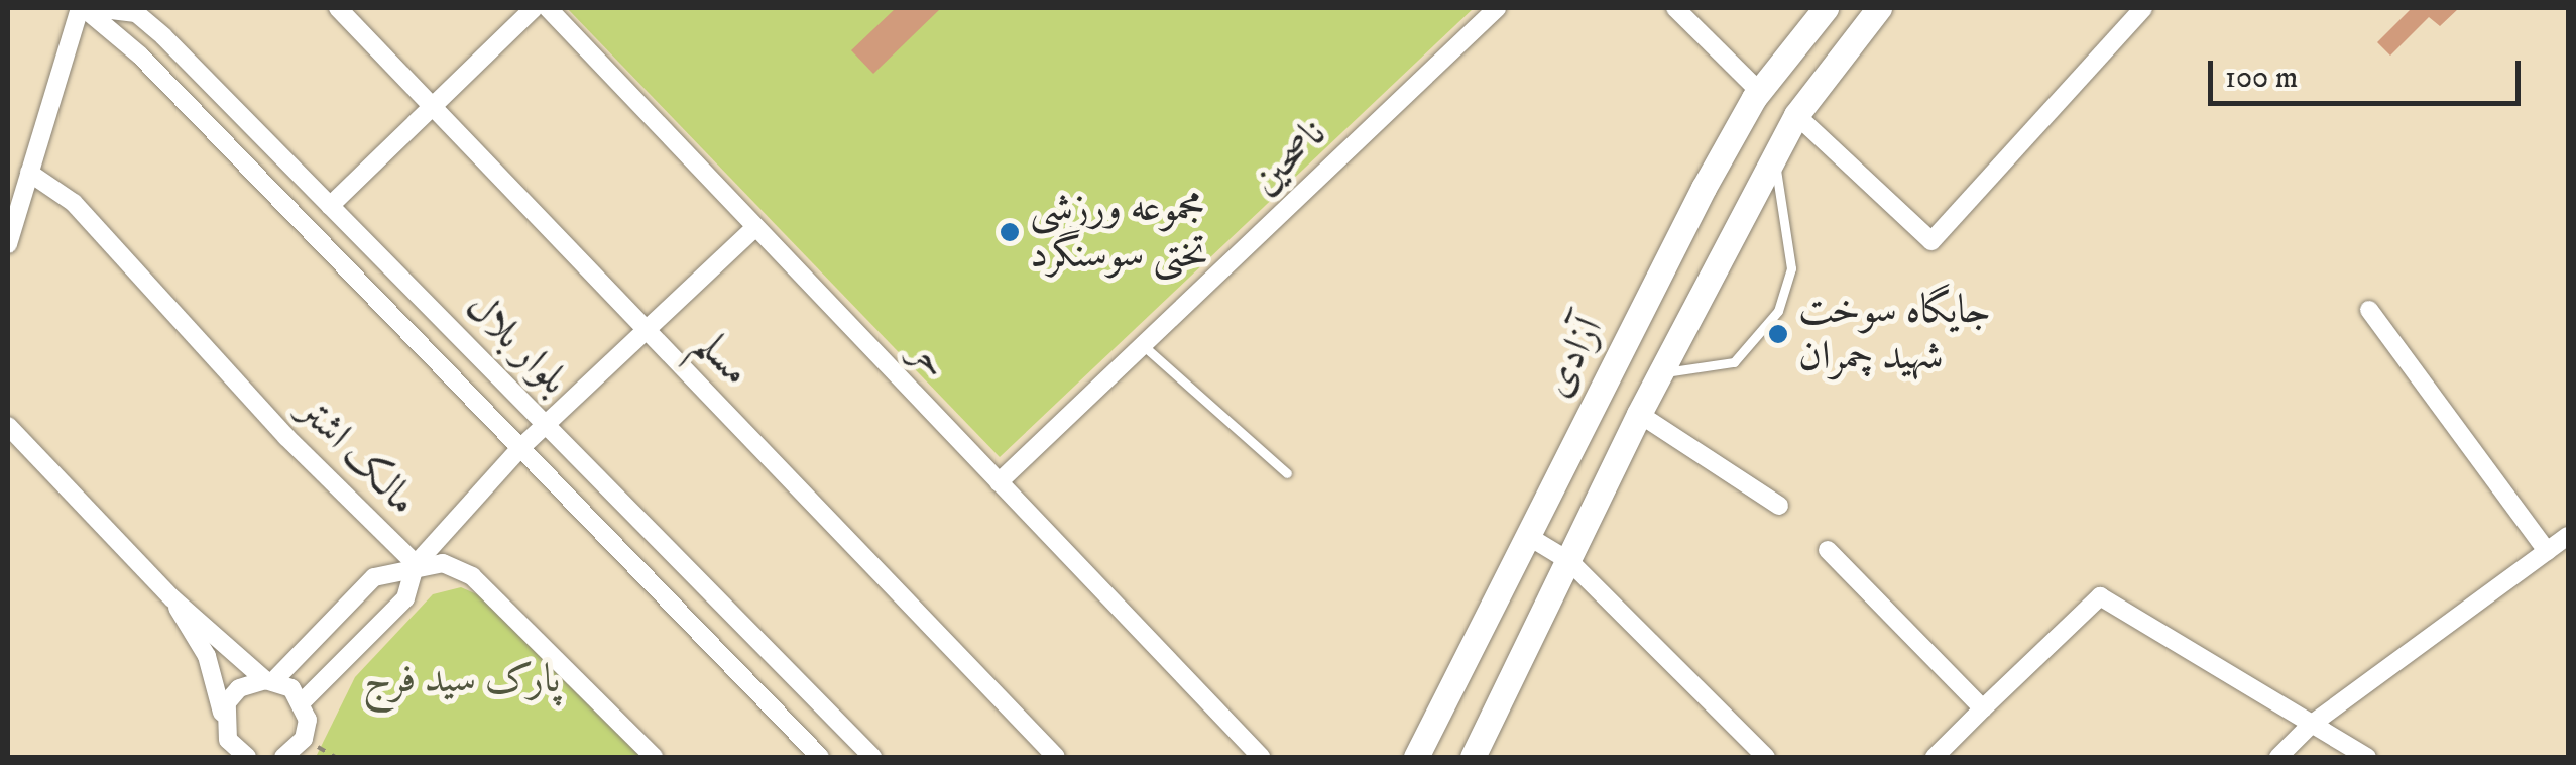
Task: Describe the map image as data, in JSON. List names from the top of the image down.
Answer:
{
  "streets": {
    "main road": ["آزادی"],
    "street": [
      "ناصحین",
      "بلوار بلال",
      "مسلم",
      "حر",
      "مالک اشتر"
    ]
  },
  "crossings": [
    ["ناصحین", "حر"]
  ],
  "parks": ["پارک سید فرج"],
  "places": ["مجموعه ورزشی تختی سوسنگرد", "جایگاه سوخت شهید چمران"],
  "scale_bar": "100 m"
}
